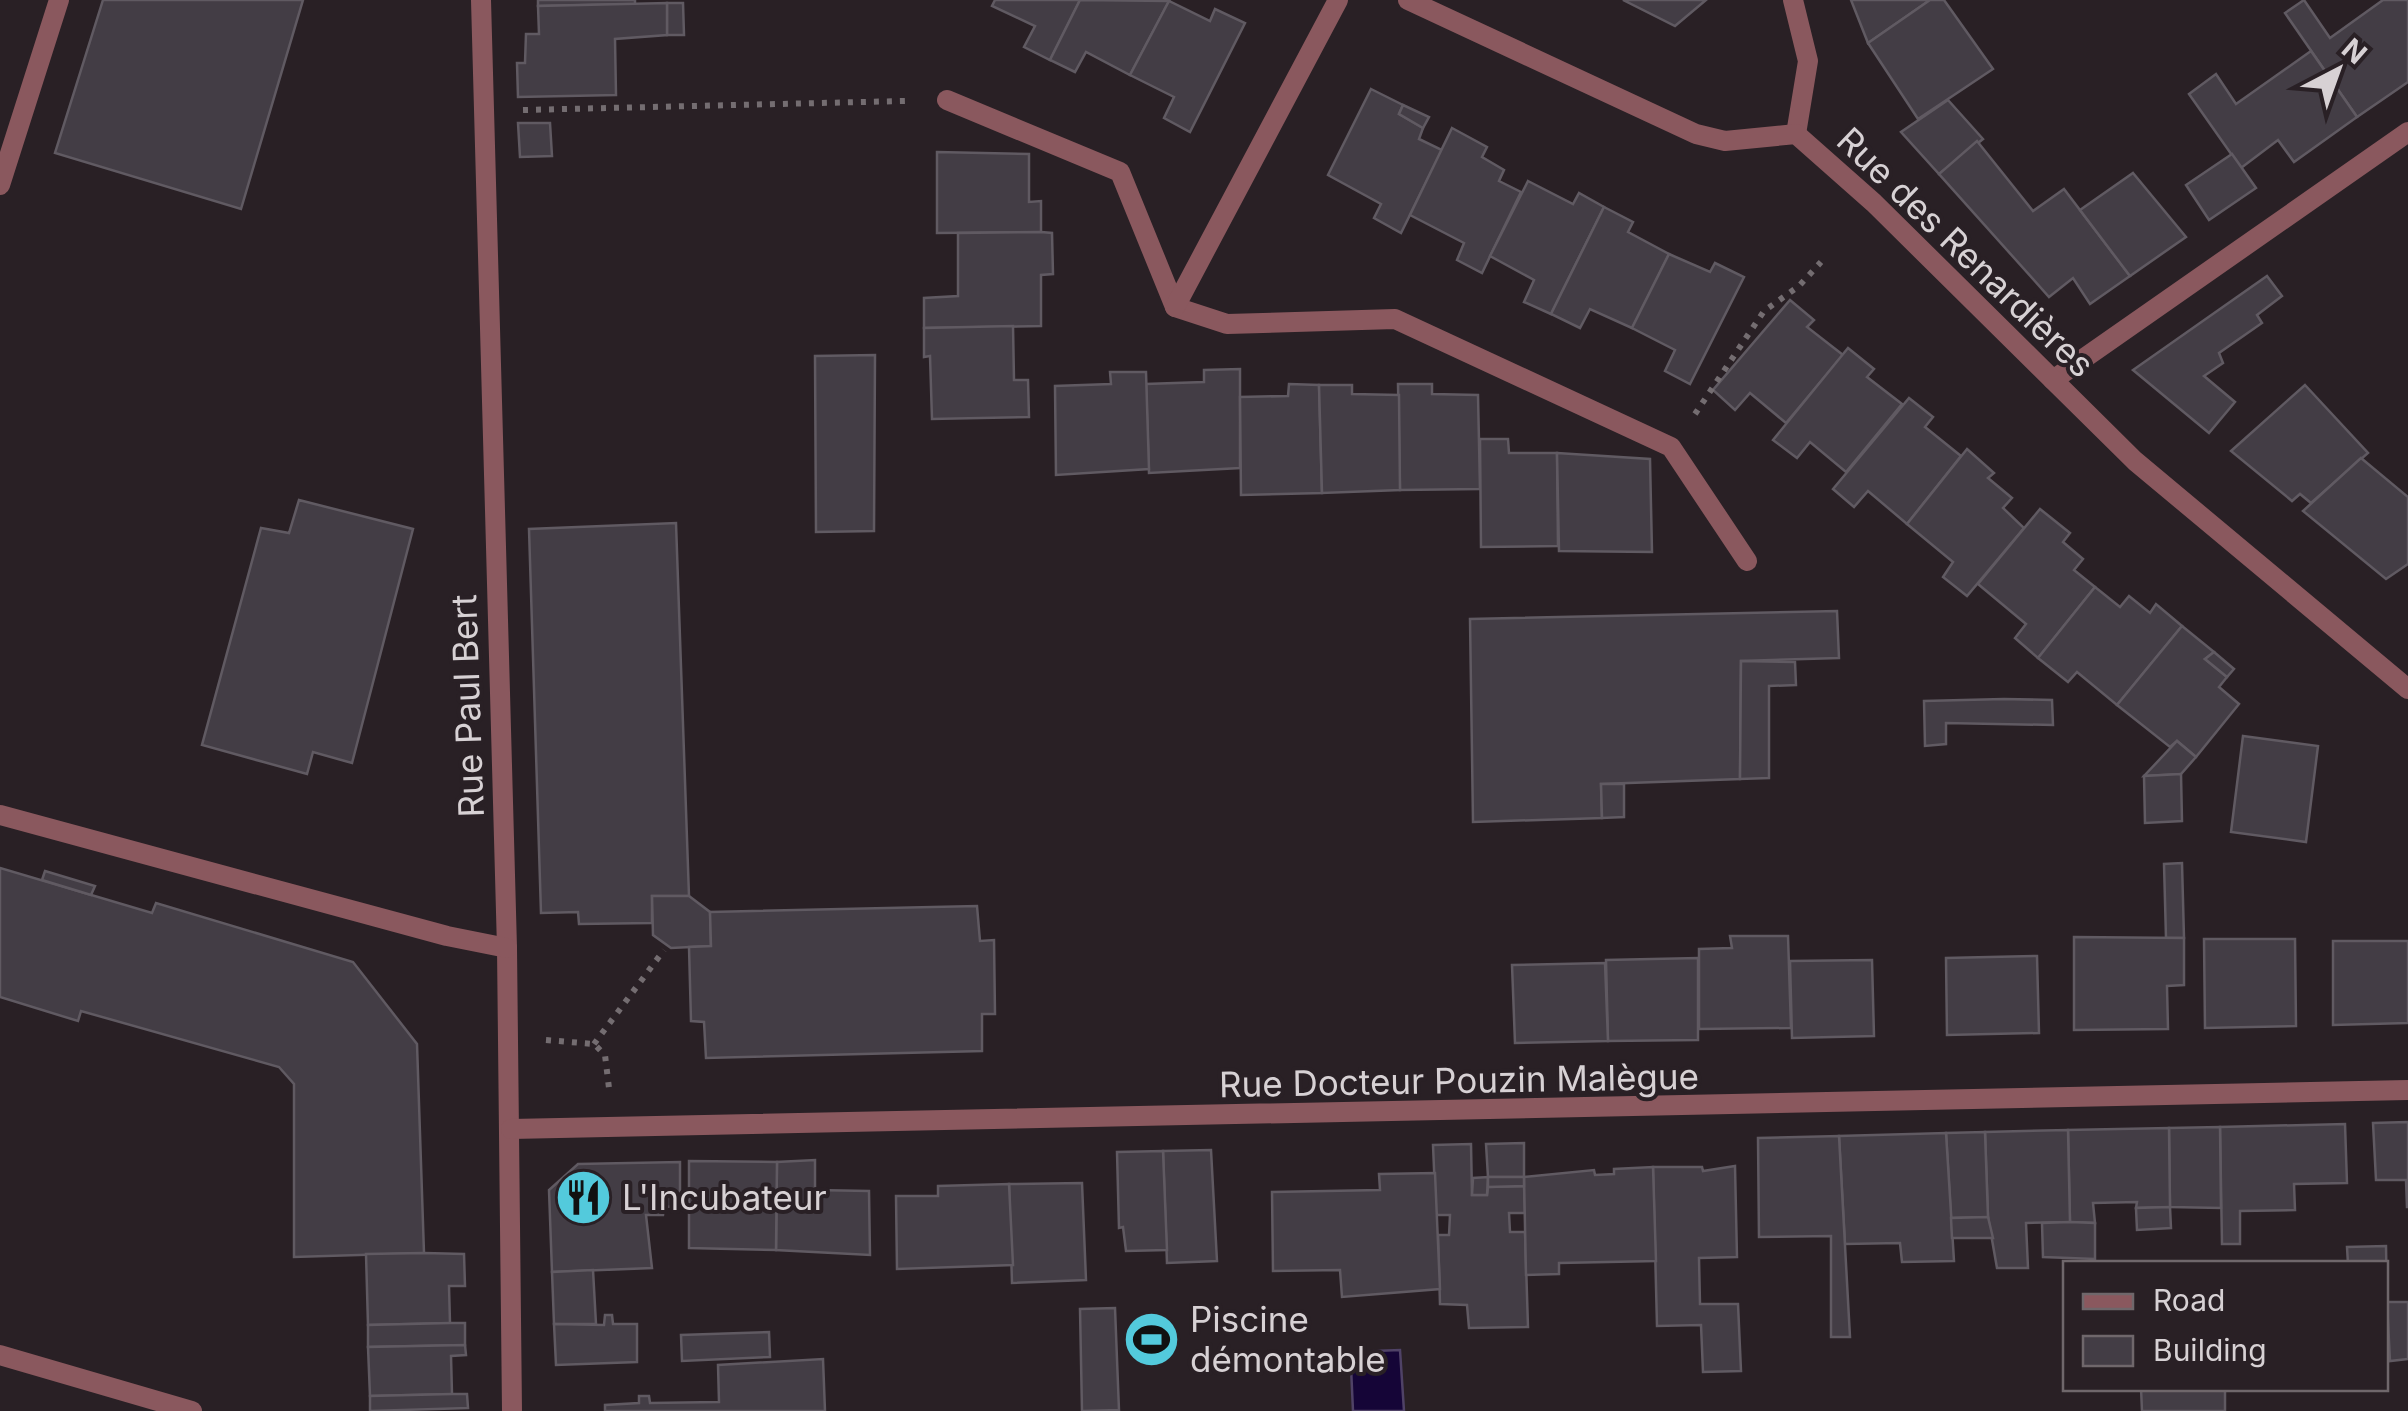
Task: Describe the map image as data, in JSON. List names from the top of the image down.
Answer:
{
  "streets": {
    "street": ["Rue des Renardières", "Rue Paul Bert", "Rue Docteur Pouzin Malègue"]
  },
  "crossings": [
    ["Rue Paul Bert", "Rue Docteur Pouzin Malègue"]
  ],
  "places": {
    "restaurant": ["L'Incubateur"],
    "sports": ["Piscine démontable"]
  },
  "legend": ["Road", "Building"],
  "north": "top right"
}
